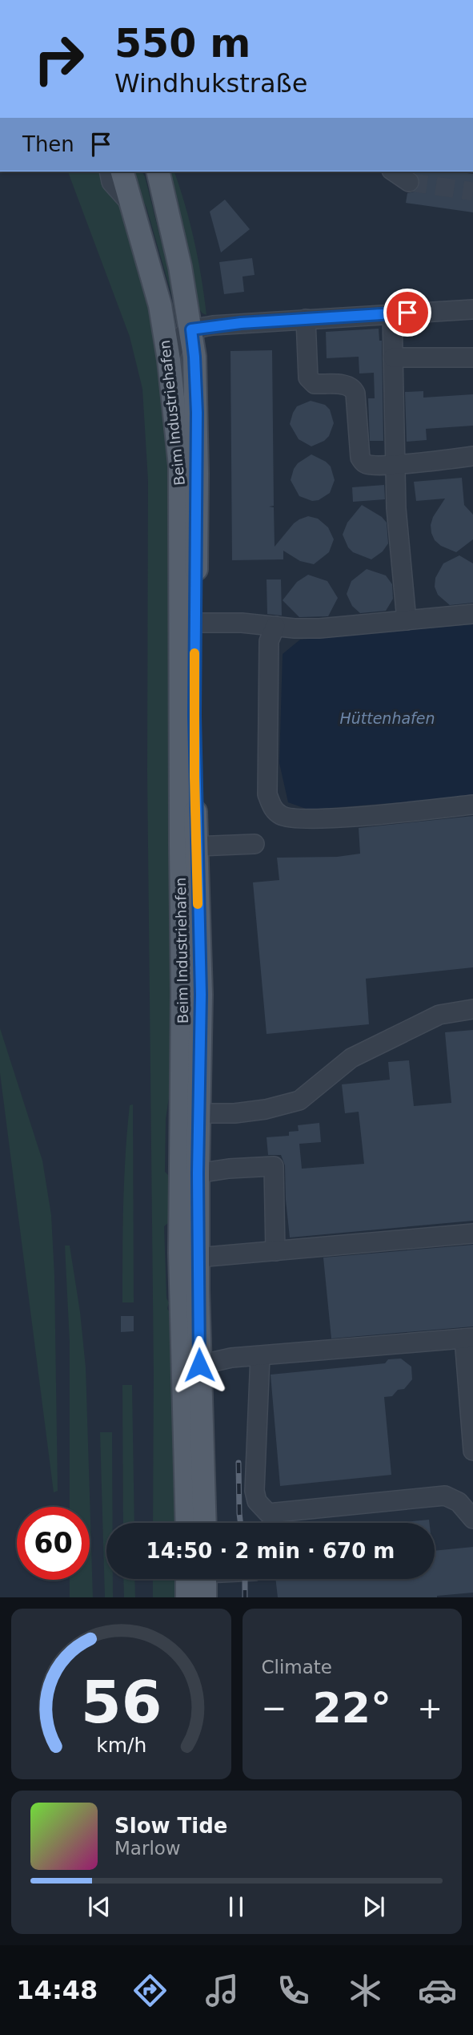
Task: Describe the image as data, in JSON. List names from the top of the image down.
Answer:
{
  "streets": {
    "main road": ["Beim Industriehafen"]
  },
  "water": ["Hüttenhafen"],
  "page": {
    "turn": ["550 m", "Windhukstraße"],
    "then": "Then",
    "limit": "60",
    "trip": "14:50 · 2 min · 670 m",
    "tile": "Climate",
    "heat": ["−", "22°", "+"],
    "song": ["Slow Tide", "Marlow"],
    "tabs": "14:48",
    "gauge": ["56", "km/h"]
  }
}
